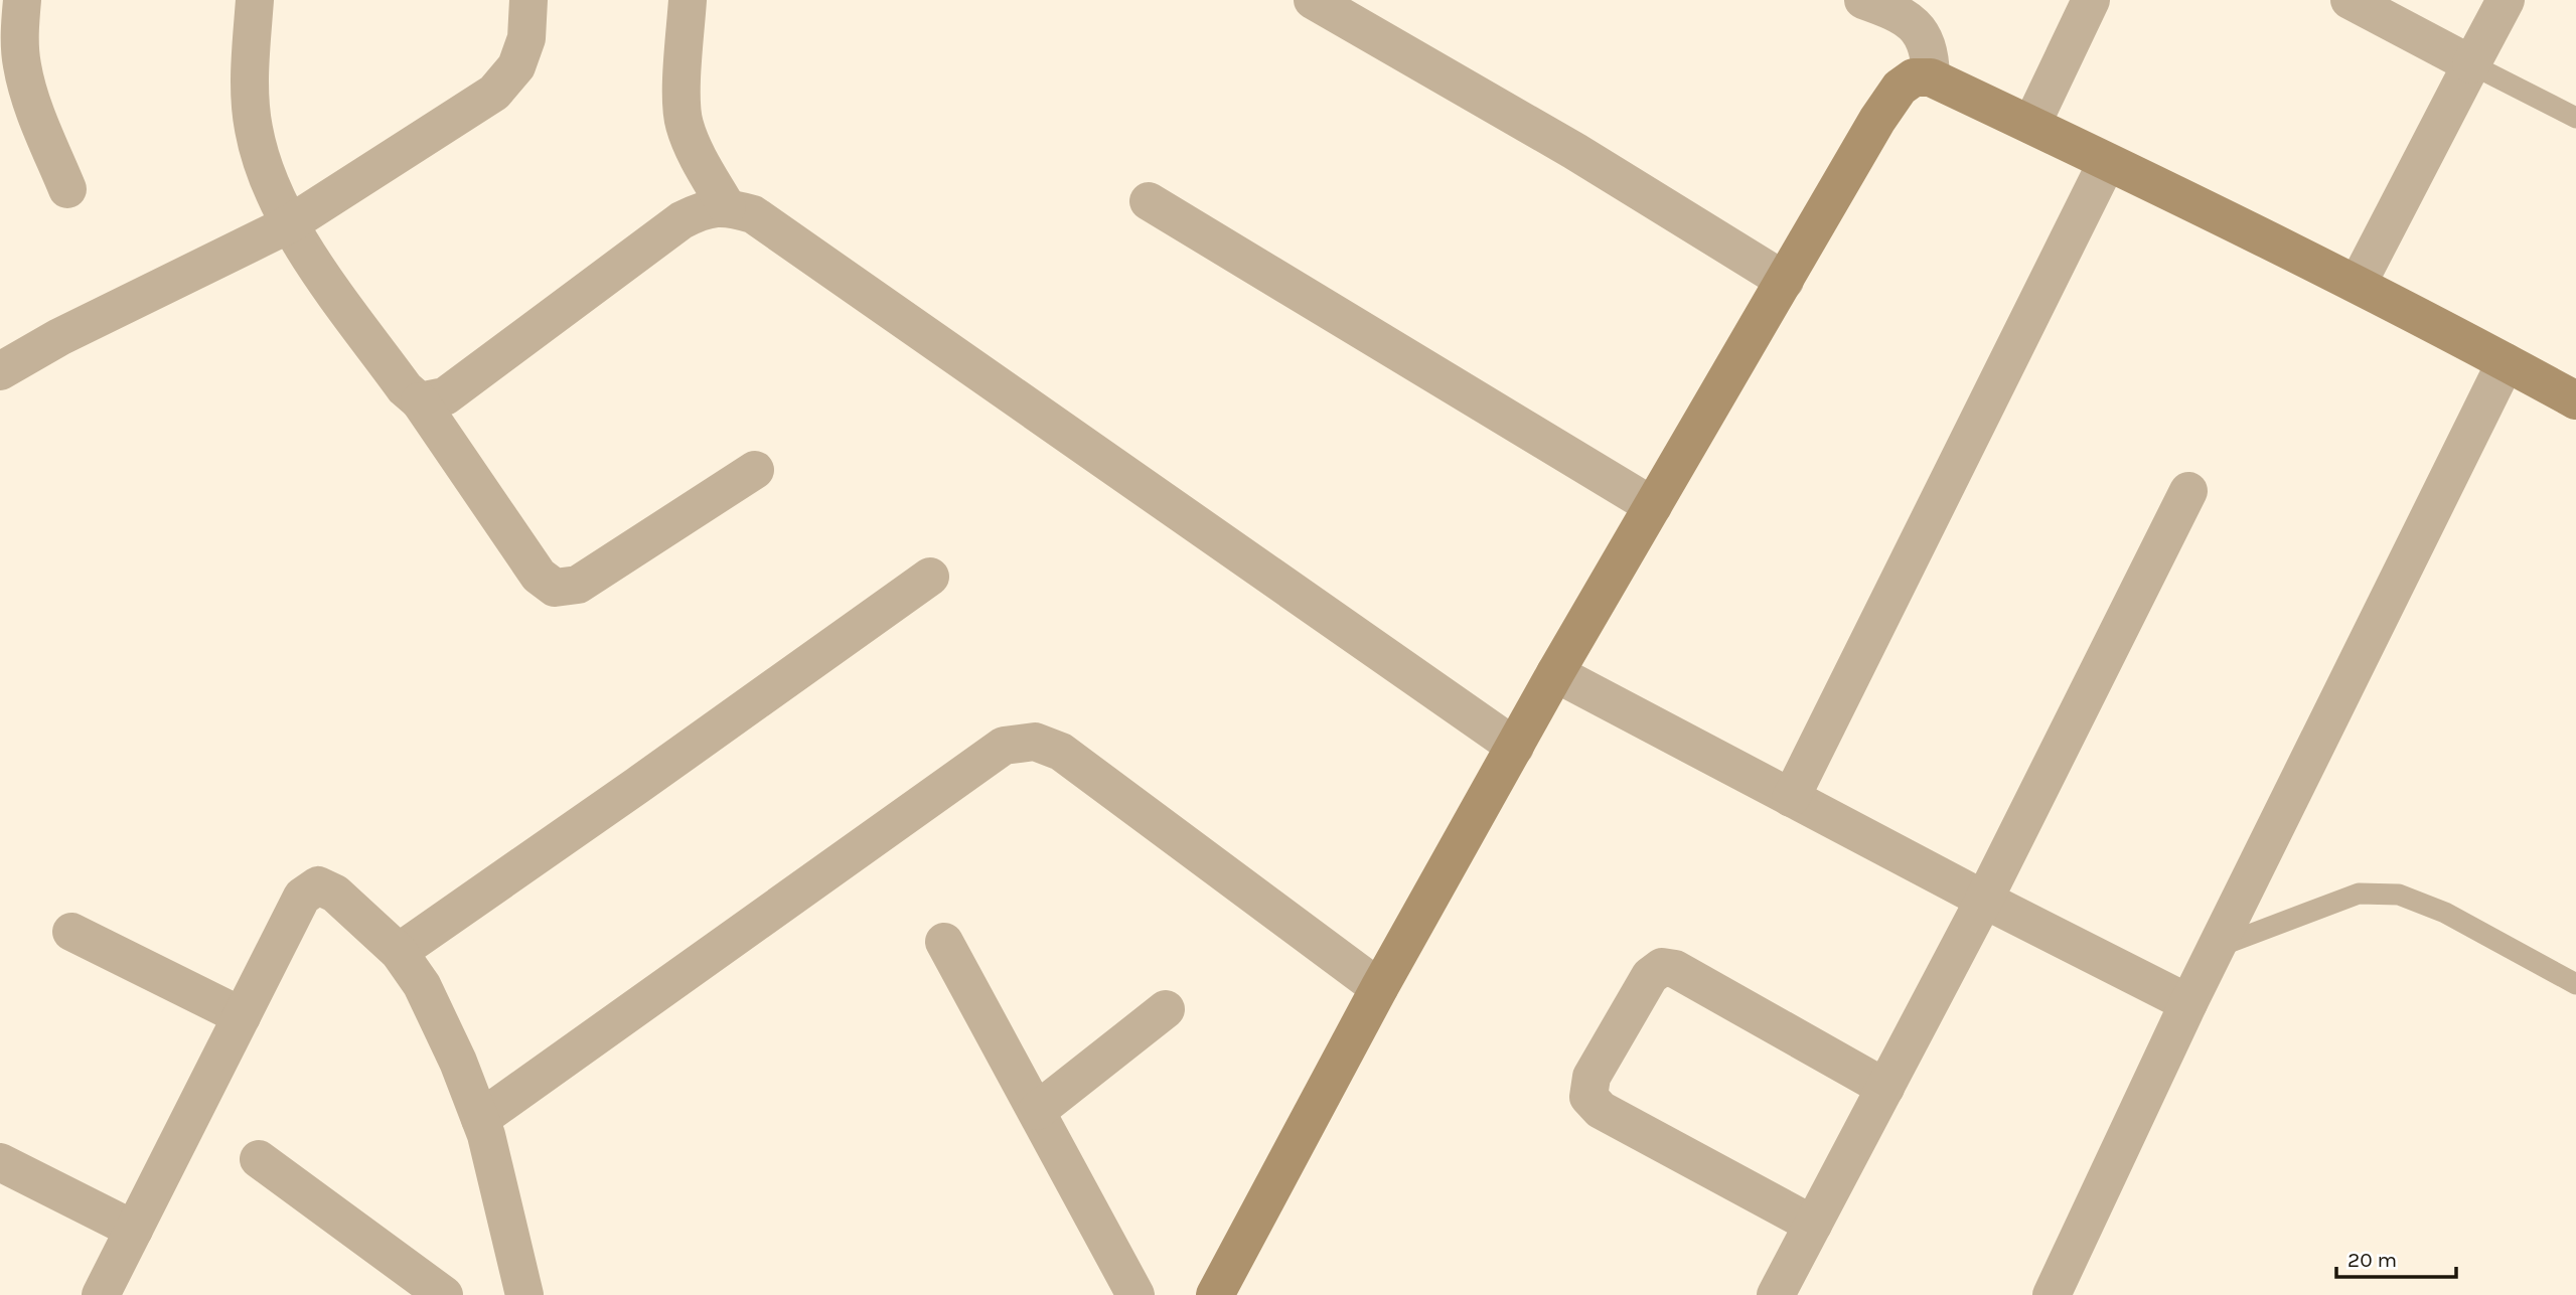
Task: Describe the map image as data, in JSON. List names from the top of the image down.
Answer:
{
  "scale_bar": "20 m"
}
